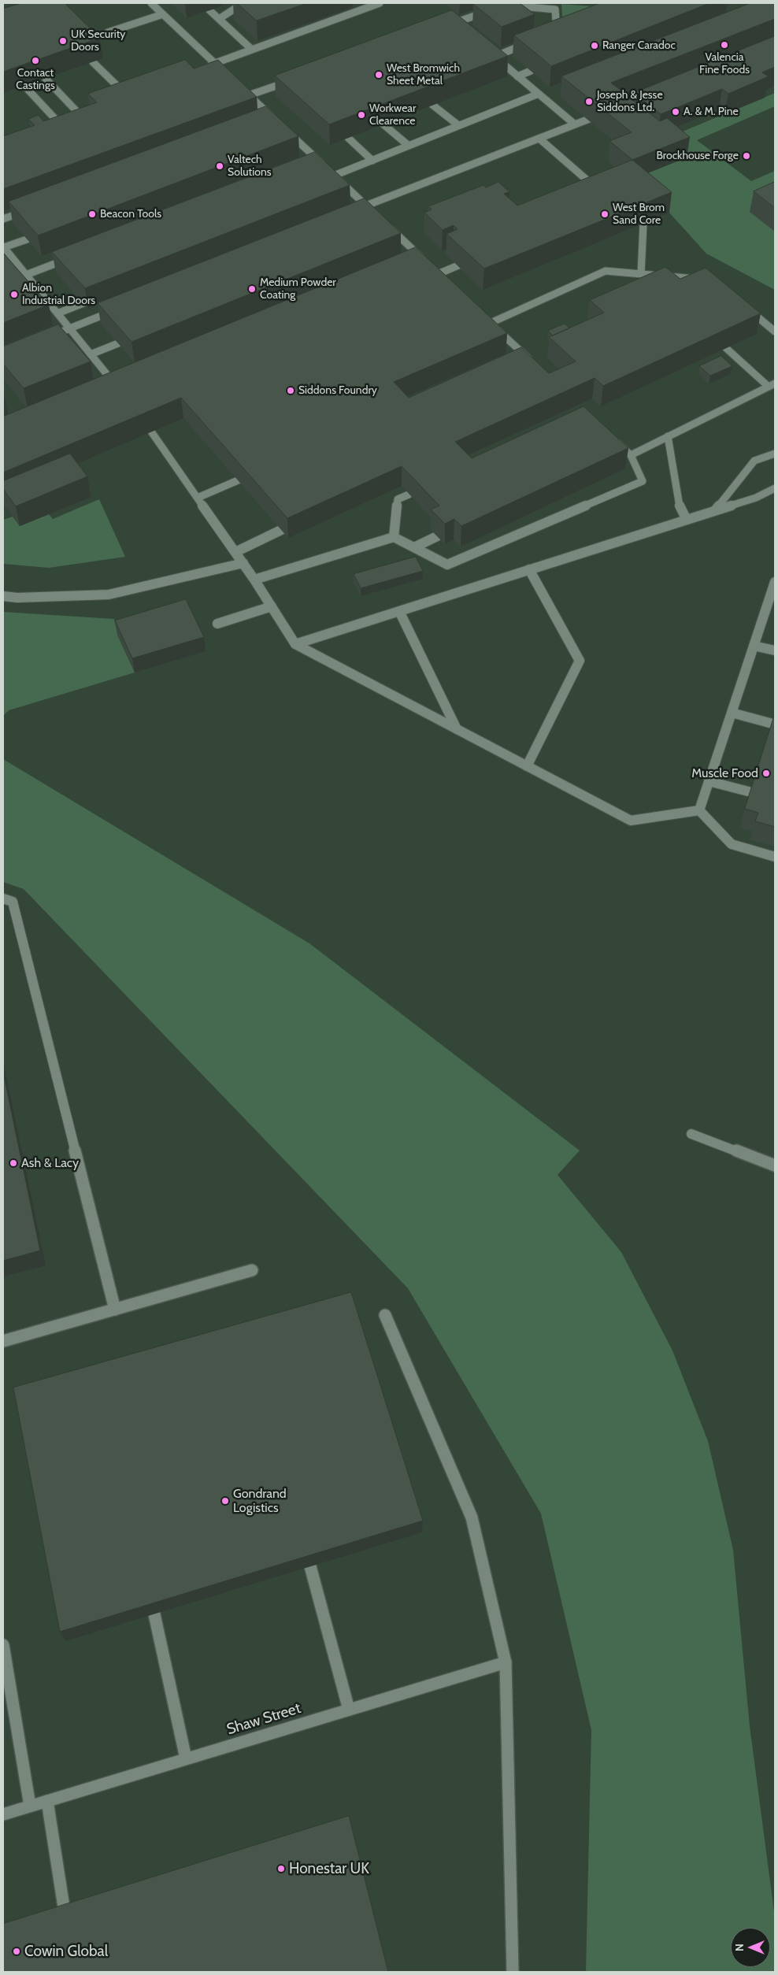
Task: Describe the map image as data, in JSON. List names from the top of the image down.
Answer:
{
  "streets": {
    "street": ["Shaw Street"]
  },
  "places": [
    "UK Security Doors",
    "Valencia Fine Foods",
    "Ranger Caradoc",
    "Contact Castings",
    "West Bromwich Sheet Metal",
    "Joseph & Jesse Siddons Ltd.",
    "A. & M. Pine",
    "Workwear Clearence",
    "Brockhouse Forge",
    "Valtech Solutions",
    "Beacon Tools",
    "West Brom Sand Core",
    "Medium Powder Coating",
    "Albion Industrial Doors",
    "Siddons Foundry",
    "Muscle Food",
    "Ash & Lacy",
    "Gondrand Logistics",
    "Honestar UK",
    "Cowin Global"
  ],
  "north": "left"
}
